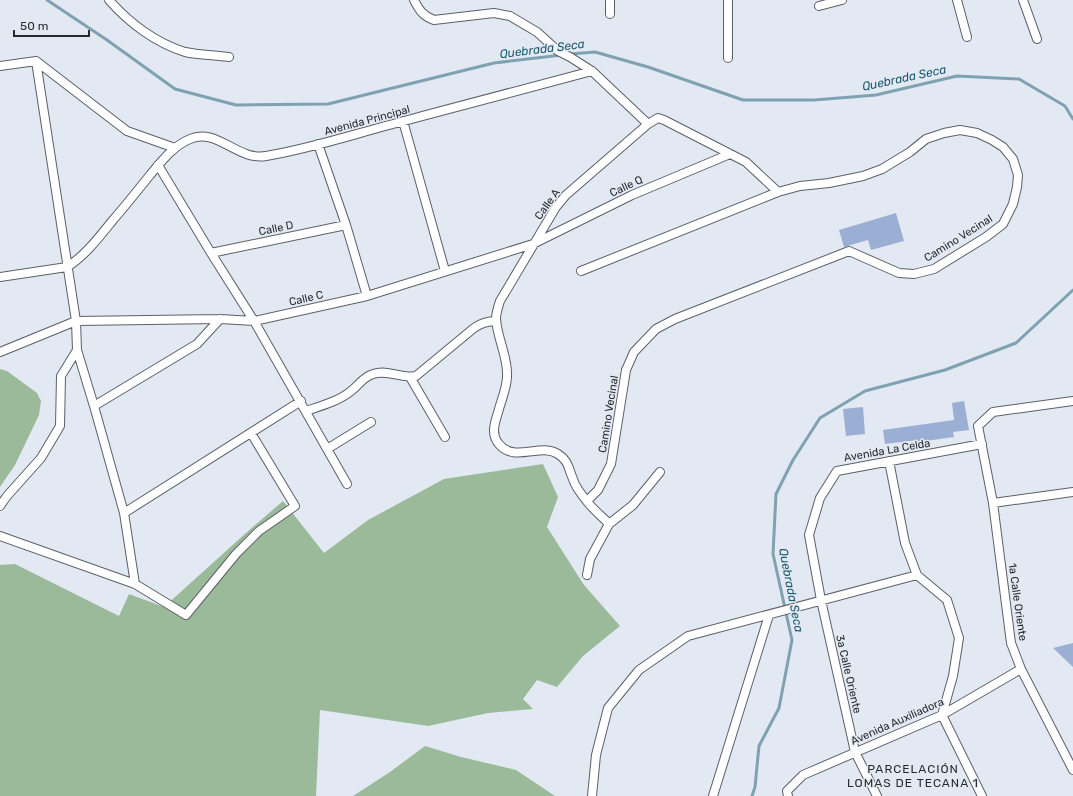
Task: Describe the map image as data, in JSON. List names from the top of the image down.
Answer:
{
  "streets": {
    "street": [
      "Avenida Principal",
      "Calle Q",
      "Calle A",
      "Calle D",
      "Camino Vecinal",
      "Calle C",
      "Avenida La Celda",
      "1a Calle Oriente",
      "3a Calle Oriente",
      "Avenida Auxiliadora"
    ]
  },
  "crossings": [
    ["Calle Q", "Calle A"],
    ["Calle Q", "Calle C"],
    ["Calle A", "Calle C"],
    ["Avenida La Celda", "1a Calle Oriente"],
    ["Avenida La Celda", "3a Calle Oriente"],
    ["1a Calle Oriente", "Avenida Auxiliadora"],
    ["3a Calle Oriente", "Avenida Auxiliadora"]
  ],
  "districts": ["PARCELACIÓN LOMAS DE TECANA 1"],
  "water": ["Quebrada Seca"],
  "scale_bar": "50 m"
}
